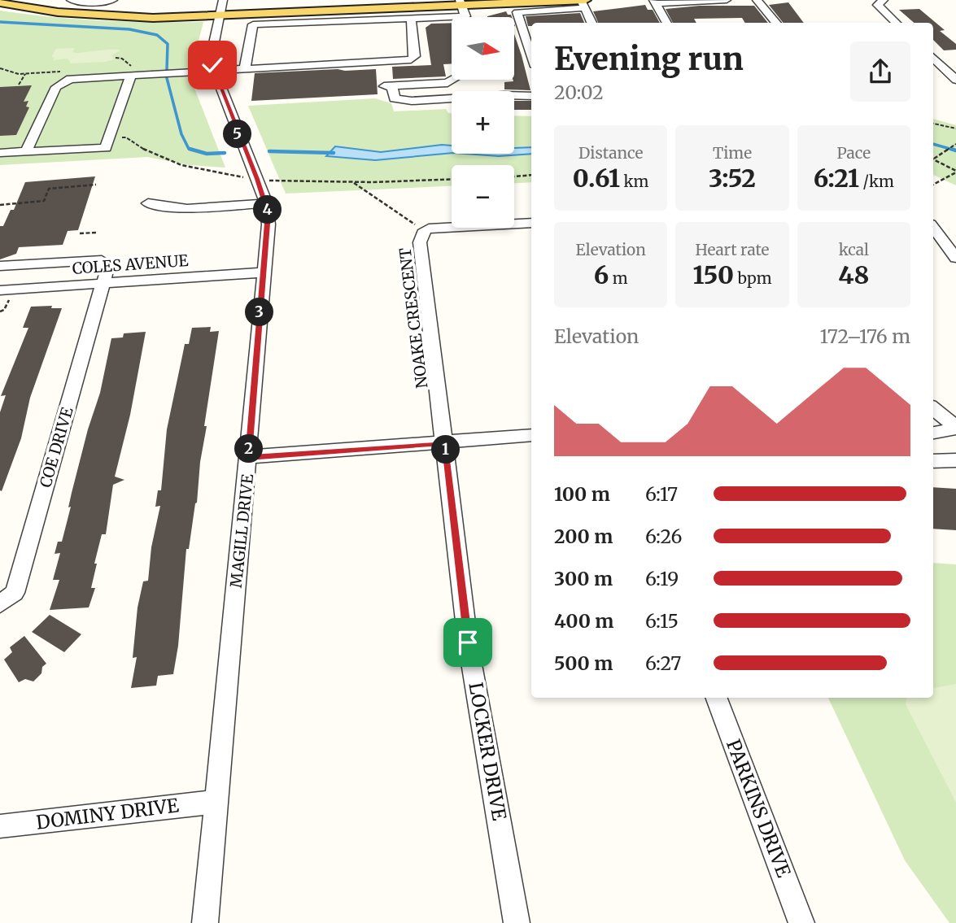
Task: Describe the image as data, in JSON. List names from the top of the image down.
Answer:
{
  "streets": {
    "street": [
      "COLES AVENUE",
      "NOAKE CRESCENT",
      "COE DRIVE",
      "MAGILL DRIVE",
      "LOCKER DRIVE",
      "PARKINS DRIVE",
      "DOMINY DRIVE"
    ]
  },
  "crossings": [
    ["COLES AVENUE", "COE DRIVE"],
    ["COLES AVENUE", "MAGILL DRIVE"],
    ["NOAKE CRESCENT", "LOCKER DRIVE"],
    ["MAGILL DRIVE", "DOMINY DRIVE"]
  ],
  "north": "right",
  "page": {
    "map_buttons": ["+", "−"],
    "heading": ["Evening run", "20:02"],
    "pins": [
      "5",
      "4",
      "3",
      "2",
      "1"
    ],
    "stats": [
      ["Distance", "0.61 km"],
      ["Time", "3:52"],
      ["Pace", "6:21 /km"],
      ["Elevation", "6 m"],
      ["Heart rate", "150 bpm"],
      ["kcal", "48"]
    ],
    "chart": ["Elevation", "172–176 m"],
    "list": [
      {
        "name": "100 m",
        "note": "6:17"
      },
      {
        "name": "200 m",
        "note": "6:26"
      },
      {
        "name": "300 m",
        "note": "6:19"
      },
      {
        "name": "400 m",
        "note": "6:15"
      },
      {
        "name": "500 m",
        "note": "6:27"
      }
    ]
  }
}
